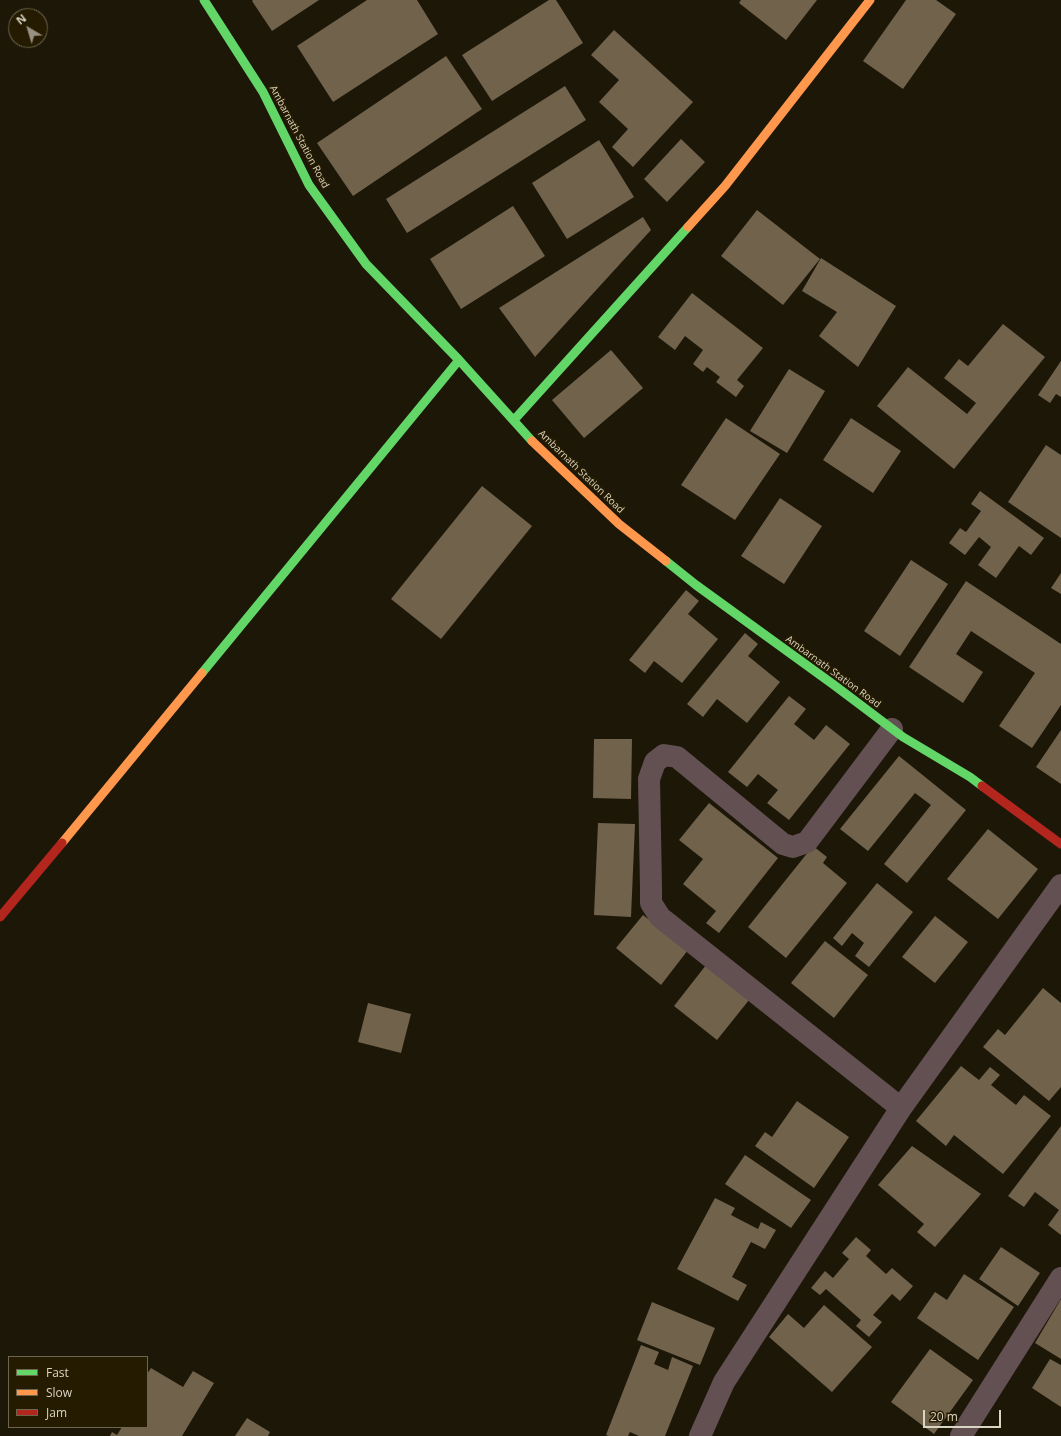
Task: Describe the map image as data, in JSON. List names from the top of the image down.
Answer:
{
  "streets": {
    "street": ["Ambarnath Station Road"]
  },
  "legend": ["Fast", "Slow", "Jam"],
  "scale_bar": "20 m",
  "north": "top left"
}
